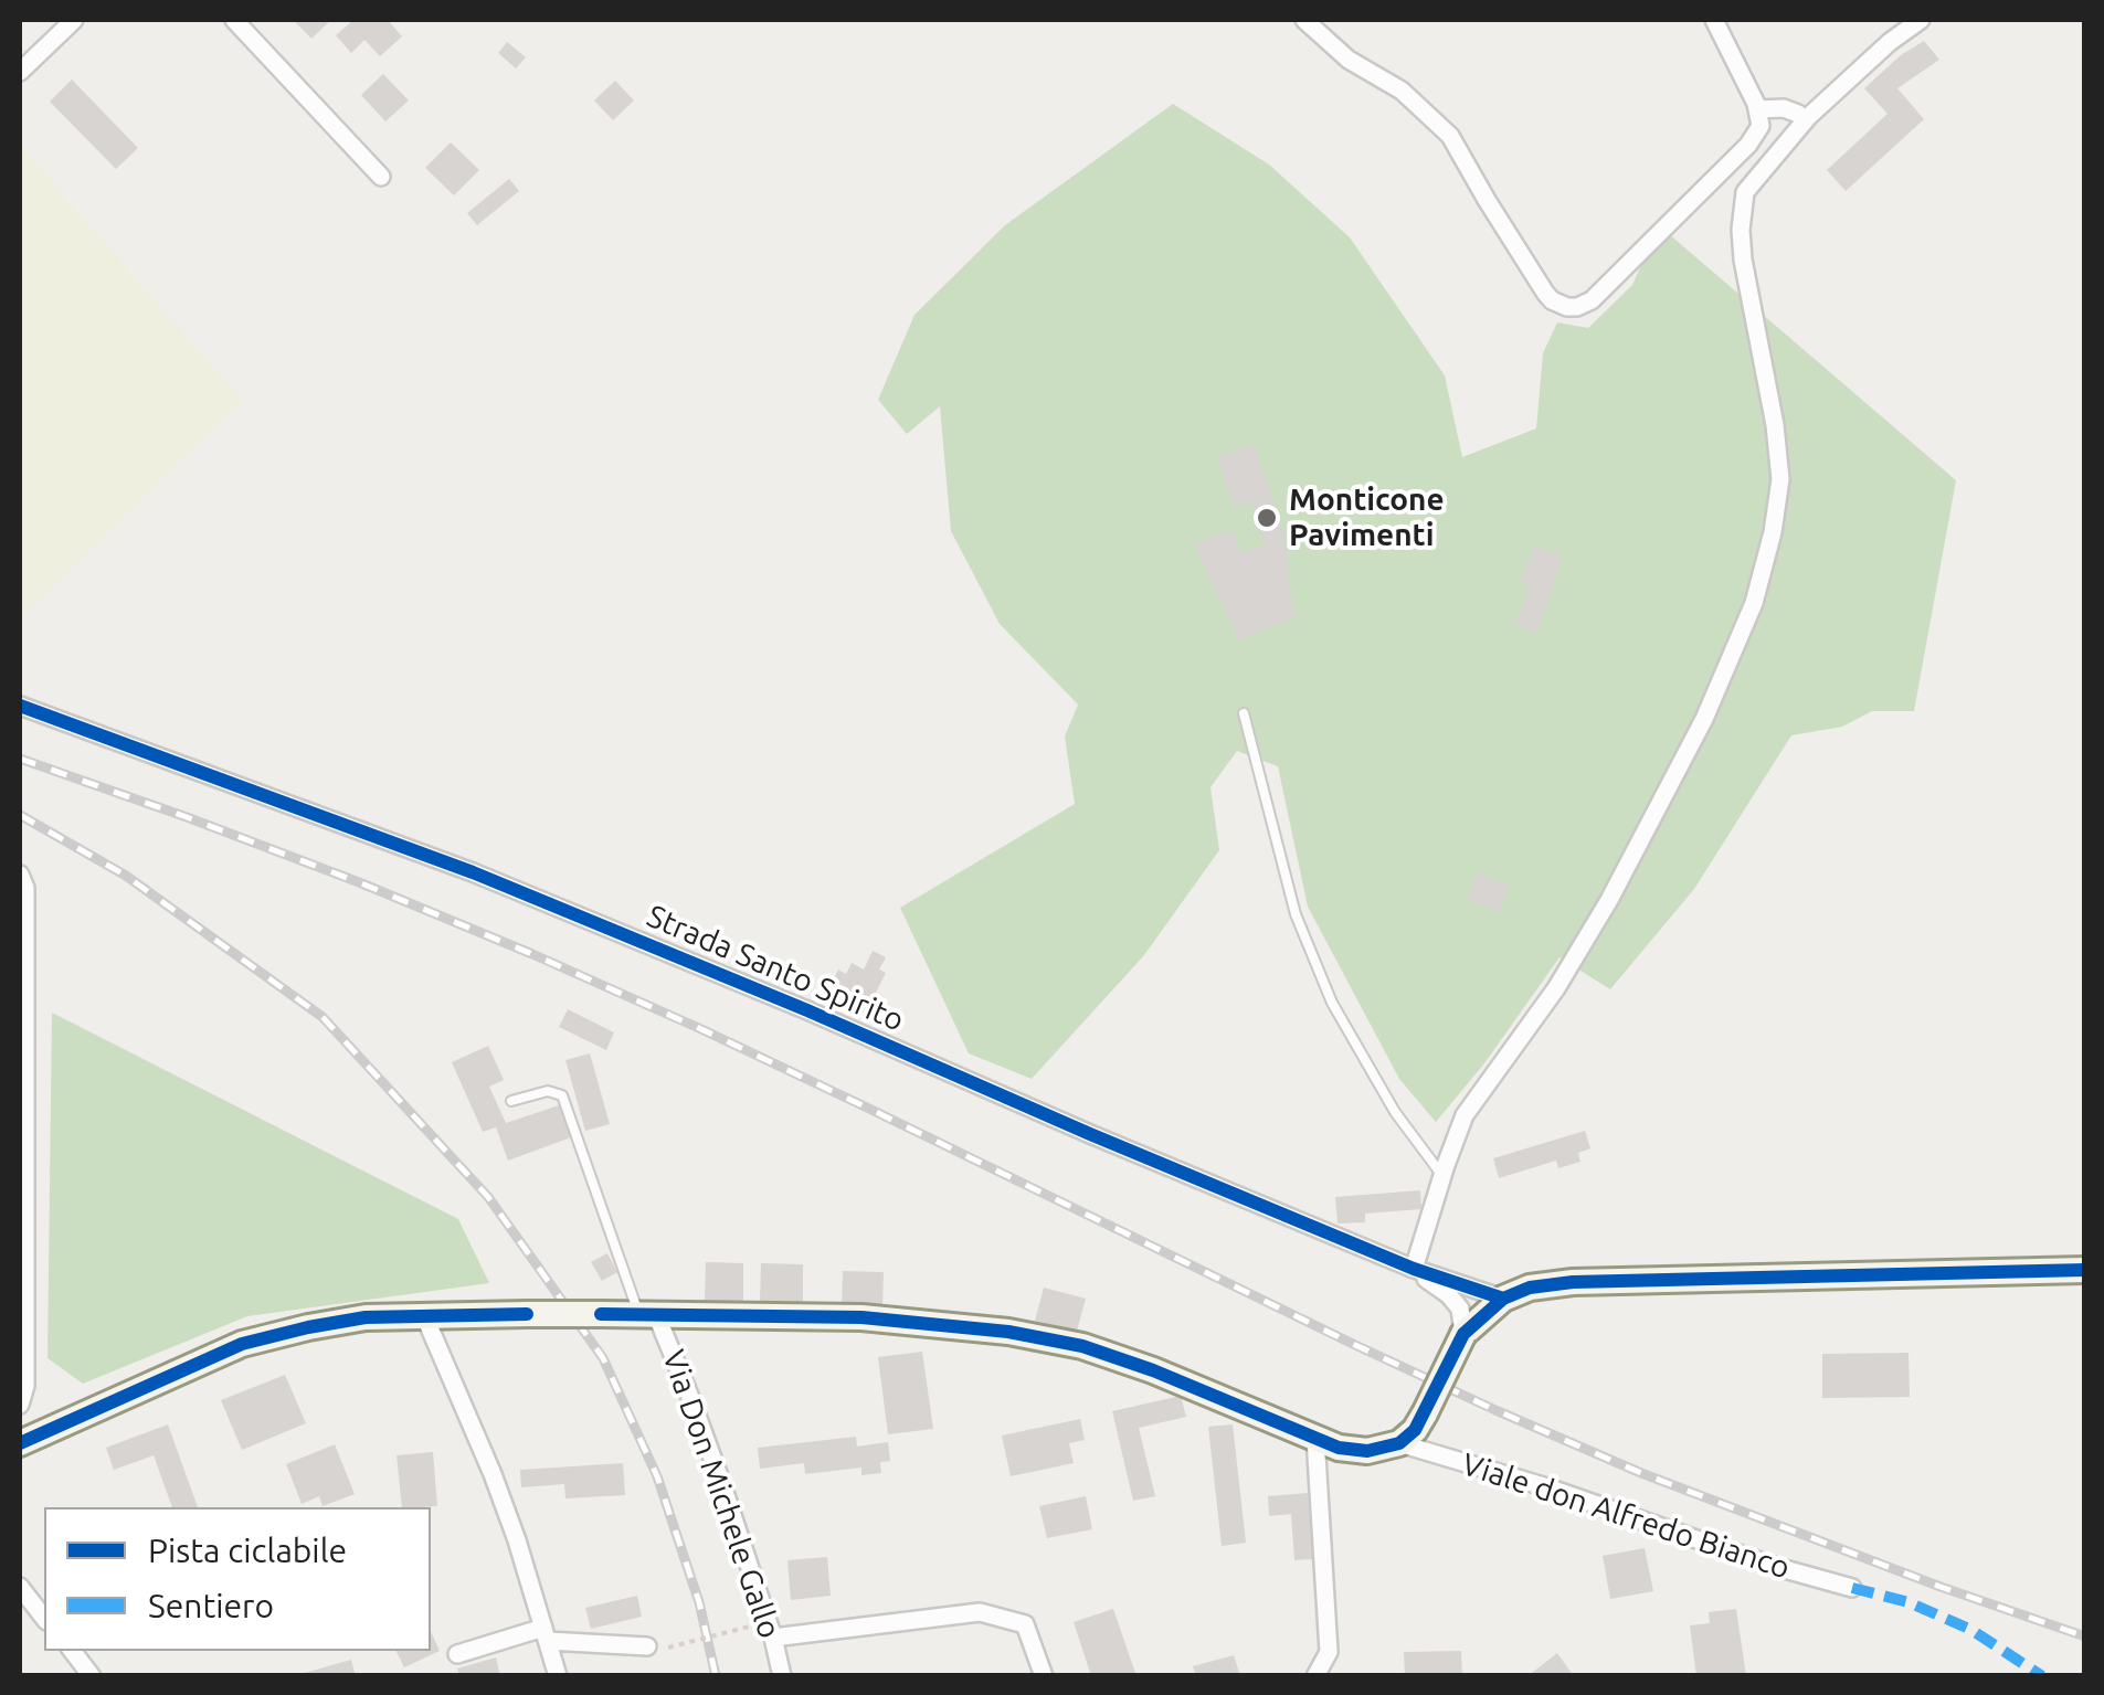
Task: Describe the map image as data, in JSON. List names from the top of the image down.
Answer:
{
  "streets": {
    "street": ["Strada Santo Spirito", "Via Don Michele Gallo", "Viale don Alfredo Bianco"]
  },
  "crossings": [
    ["Via Don Michele Gallo", "Viale don Alfredo Bianco"]
  ],
  "places": ["Monticone Pavimenti"],
  "legend": ["Pista ciclabile", "Sentiero"]
}
